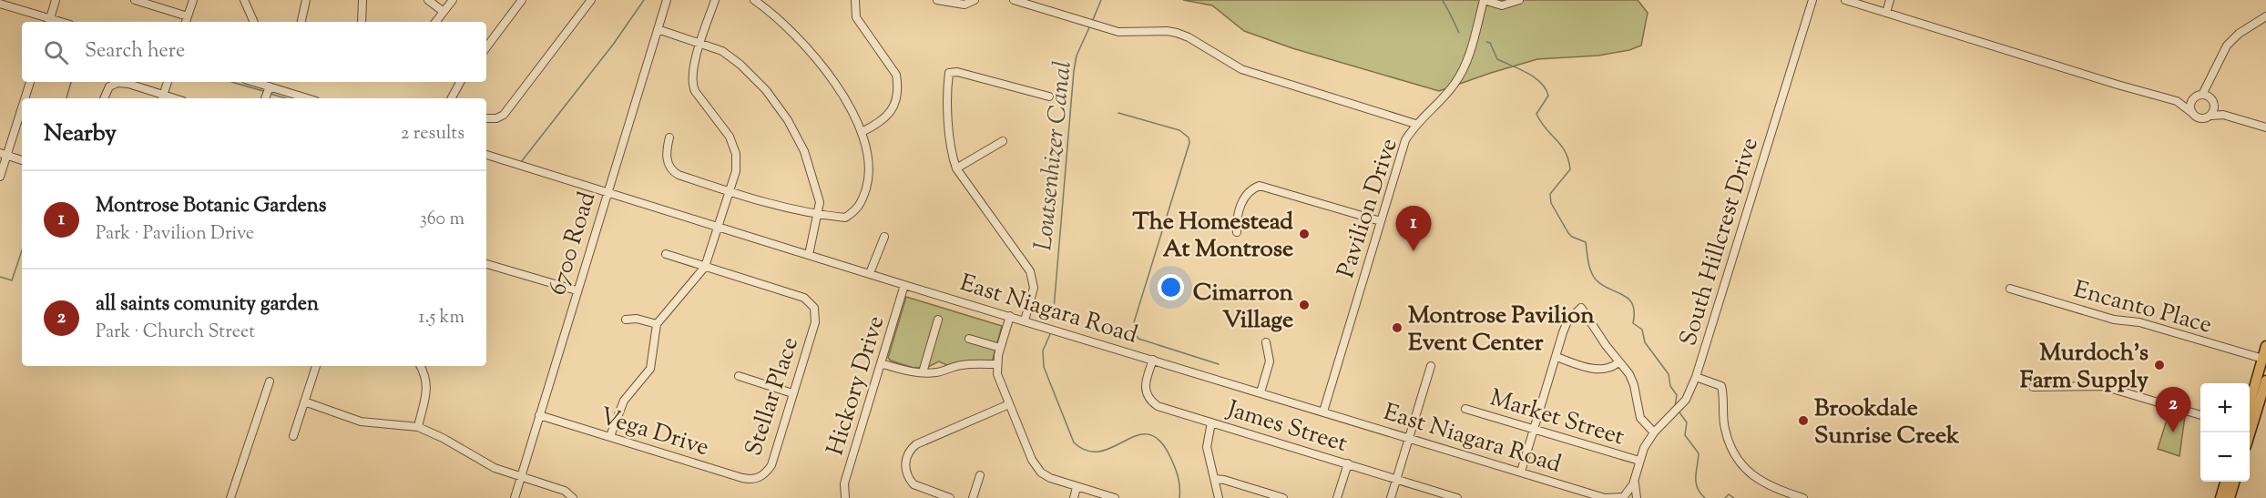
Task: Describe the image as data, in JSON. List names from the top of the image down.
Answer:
{
  "streets": {
    "street": [
      "Pavilion Drive",
      "South Hillcrest Drive",
      "6700 Road",
      "Encanto Place",
      "East Niagara Road",
      "Hickory Drive",
      "Stellar Place",
      "Market Street",
      "James Street",
      "Vega Drive"
    ]
  },
  "crossings": [
    ["Pavilion Drive", "East Niagara Road"],
    ["South Hillcrest Drive", "East Niagara Road"],
    ["South Hillcrest Drive", "Market Street"],
    ["6700 Road", "East Niagara Road"],
    ["6700 Road", "Vega Drive"],
    ["East Niagara Road", "Hickory Drive"],
    ["East Niagara Road", "James Street"],
    ["Stellar Place", "Vega Drive"]
  ],
  "water": ["Loutsenhizer Canal"],
  "places": [
    "The Homestead At Montrose",
    "Cimarron Village",
    "Montrose Pavilion Event Center",
    "Murdoch's Farm Supply",
    "Brookdale Sunrise Creek"
  ],
  "page": {
    "search": "Search here",
    "heading": ["Nearby", "2 results"],
    "list": [
      {
        "mark": "1",
        "name": "Montrose Botanic Gardens",
        "note": "Park · Pavilion Drive",
        "value": "360 m"
      },
      {
        "mark": "2",
        "name": "all saints comunity garden",
        "note": "Park · Church Street",
        "value": "1.5 km"
      }
    ],
    "pins": ["1", "2"],
    "map_buttons": ["+", "−"]
  }
}
